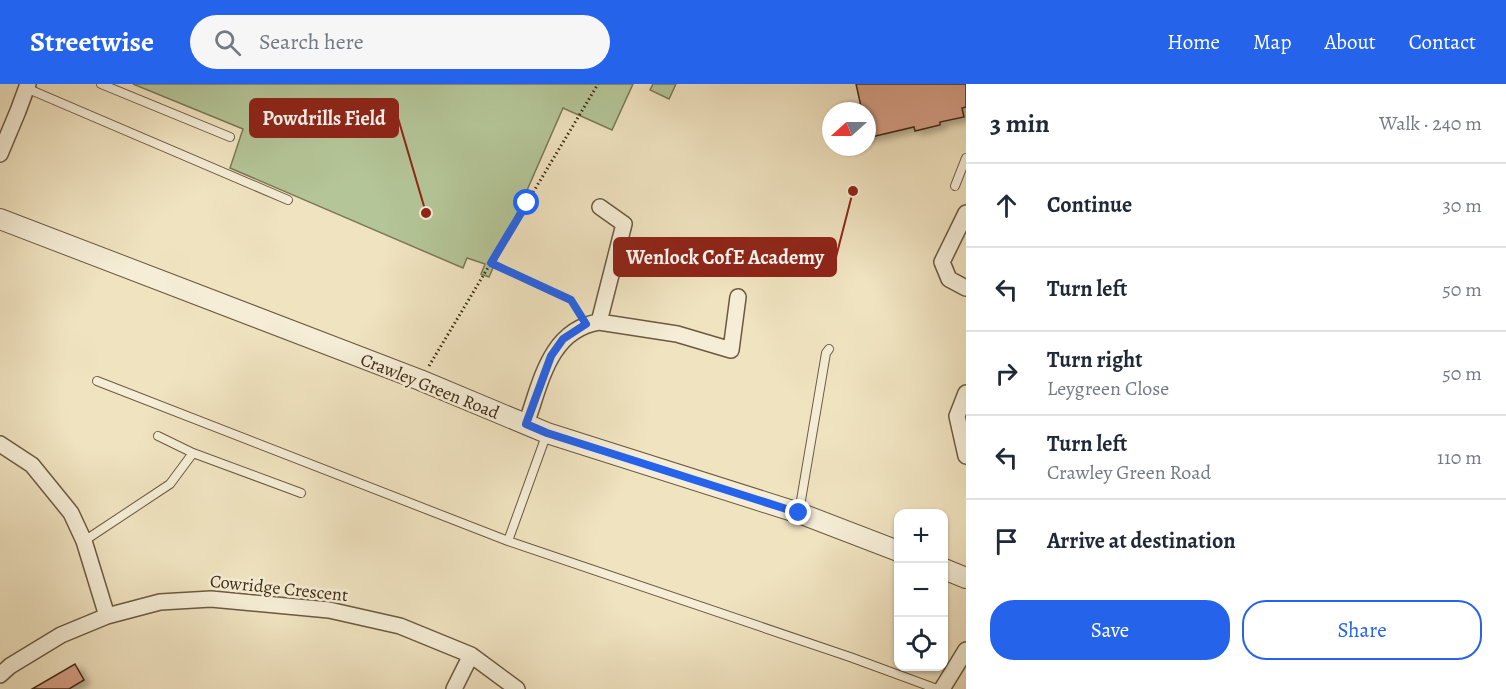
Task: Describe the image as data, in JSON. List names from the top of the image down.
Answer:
{
  "streets": {
    "street": ["Crawley Green Road", "Cowridge Crescent"]
  },
  "places": ["Wenlock CofE Academy", "Powdrills Field"],
  "north": "left",
  "page": {
    "header": "Streetwise",
    "search": "Search here",
    "nav": [
      "Home",
      "Map",
      "About",
      "Contact"
    ],
    "heading": ["3 min", "Walk · 240 m"],
    "list": [
      ["Continue", "30 m"],
      ["Turn left", "50 m"],
      ["Turn right", "Leygreen Close", "50 m"],
      ["Turn left", "Crawley Green Road", "110 m"],
      "Arrive at destination"
    ],
    "map_buttons": ["+", "−"],
    "buttons": ["Save", "Share"]
  }
}
